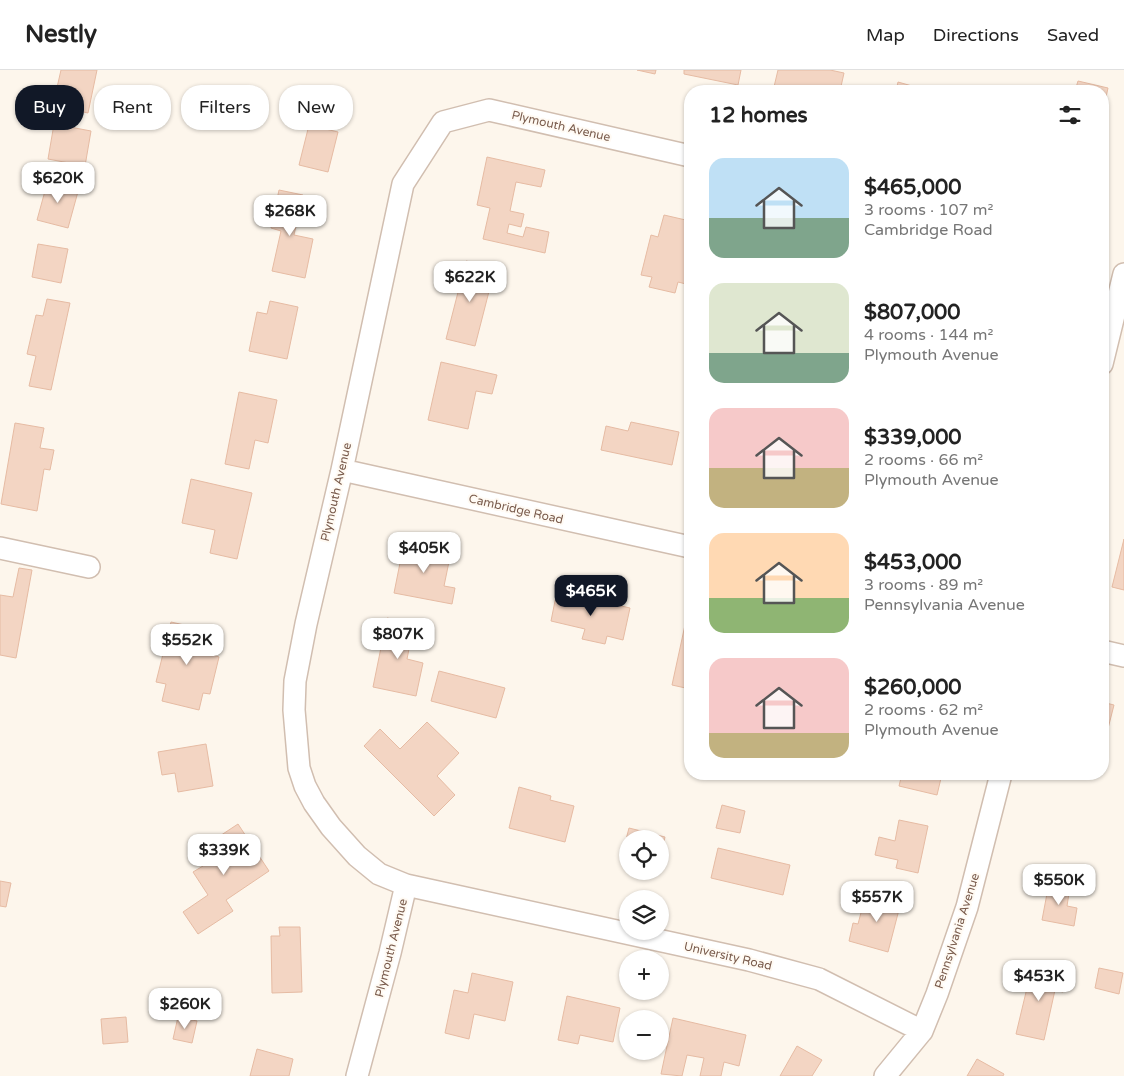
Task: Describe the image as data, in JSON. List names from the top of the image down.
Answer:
{
  "streets": {
    "street": [
      "Plymouth Avenue",
      "Cambridge Road",
      "Pennsylvania Avenue",
      "University Road"
    ]
  },
  "crossings": [
    ["Plymouth Avenue", "Cambridge Road"],
    ["Plymouth Avenue", "University Road"],
    ["Pennsylvania Avenue", "University Road"]
  ],
  "page": {
    "header": "Nestly",
    "nav": ["Map", "Directions", "Saved"],
    "chip": [
      "Buy",
      "Rent",
      "Filters",
      "New"
    ],
    "heading": "12 homes",
    "list": [
      {
        "name": "$465,000",
        "note": "3 rooms · 107 m² · Cambridge Road"
      },
      {
        "name": "$807,000",
        "note": "4 rooms · 144 m² · Plymouth Avenue"
      },
      {
        "name": "$339,000",
        "note": "2 rooms · 66 m² · Plymouth Avenue"
      },
      {
        "name": "$453,000",
        "note": "3 rooms · 89 m² · Pennsylvania Avenue"
      },
      {
        "name": "$260,000",
        "note": "2 rooms · 62 m² · Plymouth Avenue"
      }
    ],
    "price": [
      "$620K",
      "$268K",
      "$622K",
      "$405K",
      "$465K",
      "$807K",
      "$552K",
      "$339K",
      "$550K",
      "$557K",
      "$453K",
      "$260K"
    ],
    "map_buttons": ["+", "−"]
  }
}
